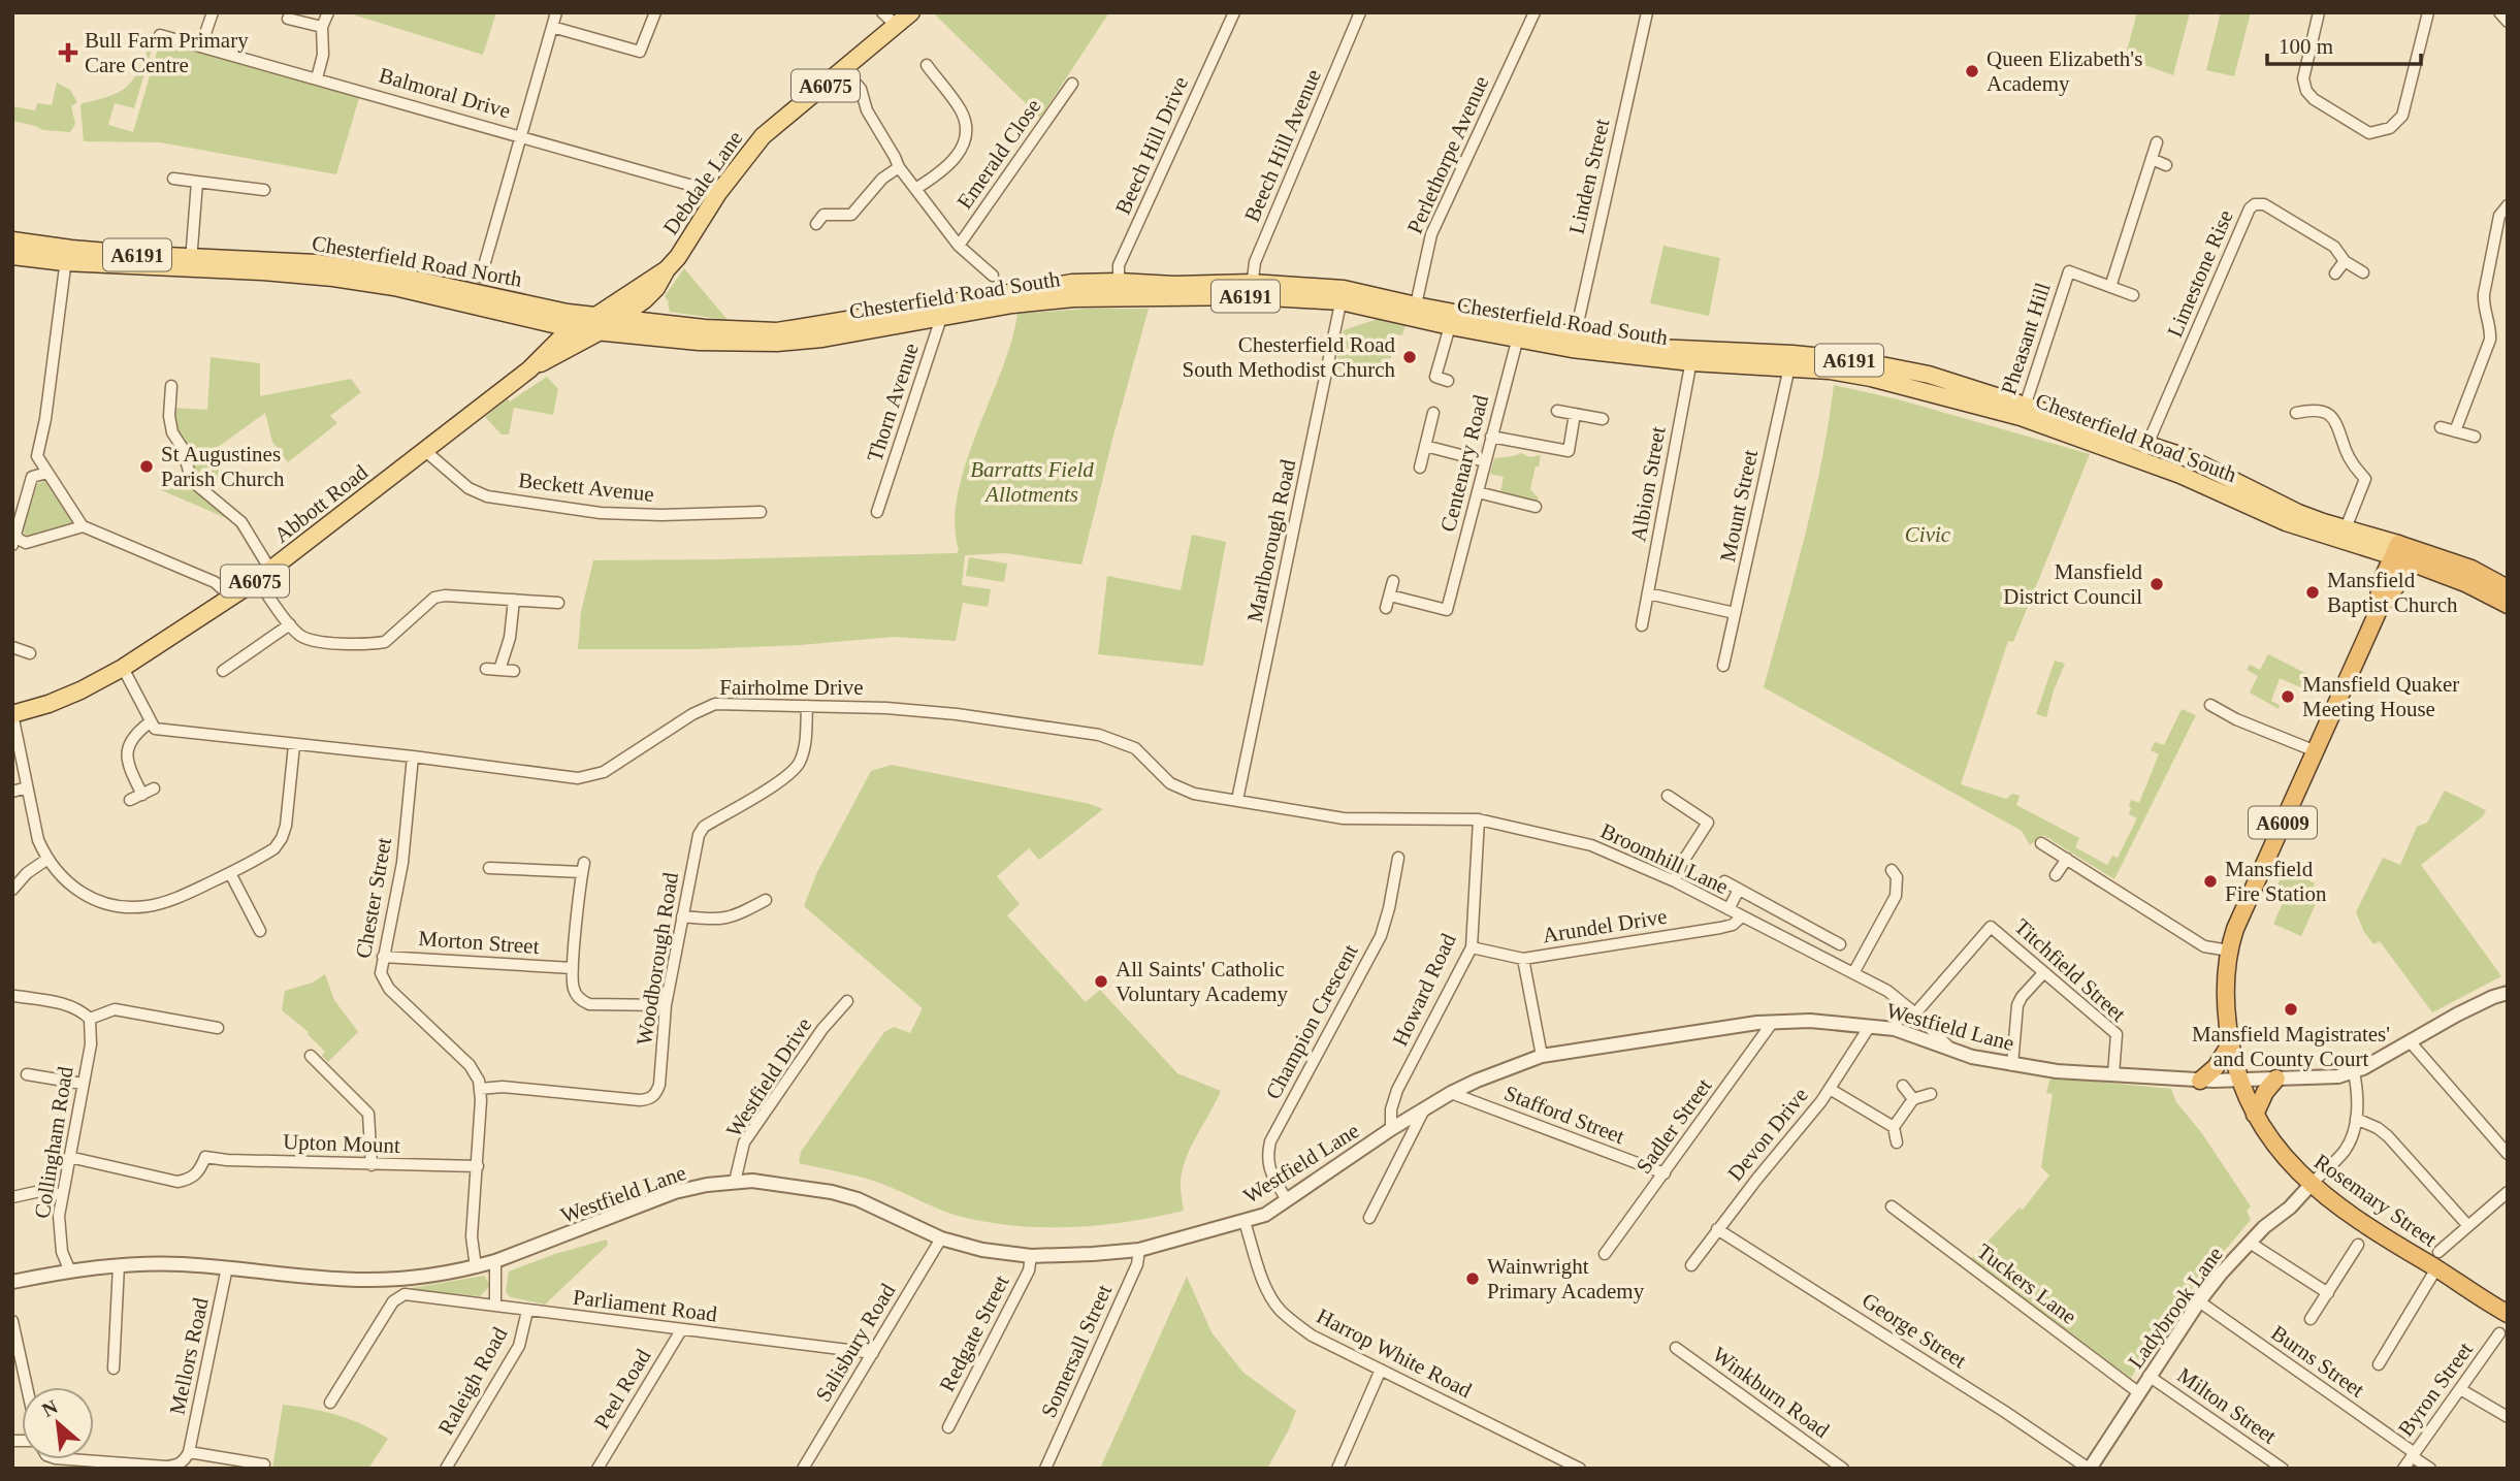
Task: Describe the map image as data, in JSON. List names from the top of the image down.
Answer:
{
  "streets": {
    "highway": ["Chesterfield Road South", "A6009", "Rosemary Street"],
    "main road": [
      "A6075",
      "Debdale Lane",
      "A6191",
      "Chesterfield Road North",
      "Abbott Road"
    ],
    "street": [
      "Balmoral Drive",
      "Beech Hill Drive",
      "Beech Hill Avenue",
      "Emerald Close",
      "Perlethorpe Avenue",
      "Linden Street",
      "Limestone Rise",
      "Pheasant Hill",
      "Thorn Avenue",
      "Centenary Road",
      "Albion Street",
      "Beckett Avenue",
      "Mount Street",
      "Marlborough Road",
      "Fairholme Drive",
      "Broomhill Lane",
      "Chester Street",
      "Arundel Drive",
      "Morton Street",
      "Woodborough Road",
      "Titchfield Street",
      "Howard Road",
      "Champion Crescent",
      "Westfield Lane",
      "Westfield Drive",
      "Stafford Street",
      "Sadler Street",
      "Devon Drive",
      "Collingham Road",
      "Upton Mount",
      "Tuckers Lane",
      "Parliament Road",
      "Ladybrook Lane",
      "George Street",
      "Redgate Street",
      "Salisbury Road",
      "Somersall Street",
      "Harrop White Road",
      "Mellors Road",
      "Burns Street",
      "Raleigh Road",
      "Peel Road",
      "Byron Street",
      "Winkburn Road",
      "Milton Street"
    ]
  },
  "crossings": [
    ["A6075", "Debdale Lane"],
    ["A6075", "Chesterfield Road North"],
    ["A6075", "Chesterfield Road South"],
    ["A6075", "Abbott Road"],
    ["Balmoral Drive", "Debdale Lane"],
    ["Beech Hill Drive", "Chesterfield Road South"],
    ["Beech Hill Avenue", "Chesterfield Road South"],
    ["Perlethorpe Avenue", "Chesterfield Road South"],
    ["Linden Street", "Chesterfield Road South"],
    ["Debdale Lane", "Chesterfield Road North"],
    ["Debdale Lane", "Chesterfield Road South"],
    ["Debdale Lane", "Abbott Road"],
    ["Chesterfield Road North", "Chesterfield Road South"],
    ["Chesterfield Road North", "Abbott Road"],
    ["Limestone Rise", "Chesterfield Road South"],
    ["Chesterfield Road South", "Pheasant Hill"],
    ["Chesterfield Road South", "Thorn Avenue"],
    ["Chesterfield Road South", "Centenary Road"],
    ["Chesterfield Road South", "Albion Street"],
    ["Chesterfield Road South", "Abbott Road"],
    ["Chesterfield Road South", "Mount Street"],
    ["Chesterfield Road South", "Marlborough Road"],
    ["Chesterfield Road South", "Rosemary Street"],
    ["Beckett Avenue", "Abbott Road"],
    ["Marlborough Road", "Fairholme Drive"],
    ["Marlborough Road", "Broomhill Lane"],
    ["Fairholme Drive", "Broomhill Lane"],
    ["Fairholme Drive", "Chester Street"],
    ["Fairholme Drive", "Woodborough Road"],
    ["Broomhill Lane", "Arundel Drive"],
    ["Broomhill Lane", "Titchfield Street"],
    ["Broomhill Lane", "Howard Road"],
    ["Broomhill Lane", "Westfield Lane"],
    ["Chester Street", "Morton Street"],
    ["Chester Street", "Woodborough Road"],
    ["Arundel Drive", "Howard Road"],
    ["Titchfield Street", "Westfield Lane"],
    ["Howard Road", "Westfield Lane"],
    ["Champion Crescent", "Westfield Lane"],
    ["Westfield Lane", "Westfield Drive"],
    ["Westfield Lane", "Stafford Street"],
    ["Westfield Lane", "Sadler Street"],
    ["Westfield Lane", "Devon Drive"],
    ["Westfield Lane", "Collingham Road"],
    ["Westfield Lane", "Rosemary Street"],
    ["Westfield Lane", "Ladybrook Lane"],
    ["Westfield Lane", "Redgate Street"],
    ["Westfield Lane", "Salisbury Road"],
    ["Westfield Lane", "Somersall Street"],
    ["Westfield Lane", "Harrop White Road"],
    ["Westfield Lane", "Mellors Road"],
    ["Stafford Street", "Sadler Street"],
    ["Devon Drive", "George Street"],
    ["Collingham Road", "Upton Mount"],
    ["Rosemary Street", "Ladybrook Lane"],
    ["Tuckers Lane", "Ladybrook Lane"],
    ["Parliament Road", "Salisbury Road"],
    ["Parliament Road", "Raleigh Road"],
    ["Parliament Road", "Peel Road"],
    ["Ladybrook Lane", "George Street"],
    ["Ladybrook Lane", "Burns Street"],
    ["Ladybrook Lane", "Milton Street"],
    ["Burns Street", "Byron Street"]
  ],
  "parks": ["Barratts Field Allotments", "Civic"],
  "places": {
    "health": ["Bull Farm Primary Care Centre"],
    "other": [
      "Queen Elizabeth's Academy",
      "Chesterfield Road South Methodist Church",
      "St Augustines Parish Church",
      "Mansfield District Council",
      "Mansfield Baptist Church",
      "Mansfield Quaker Meeting House",
      "Mansfield Fire Station",
      "All Saints' Catholic Voluntary Academy",
      "Mansfield Magistrates' and County Court",
      "Wainwright Primary Academy"
    ]
  },
  "scale_bar": "100 m",
  "north": "top left"
}
